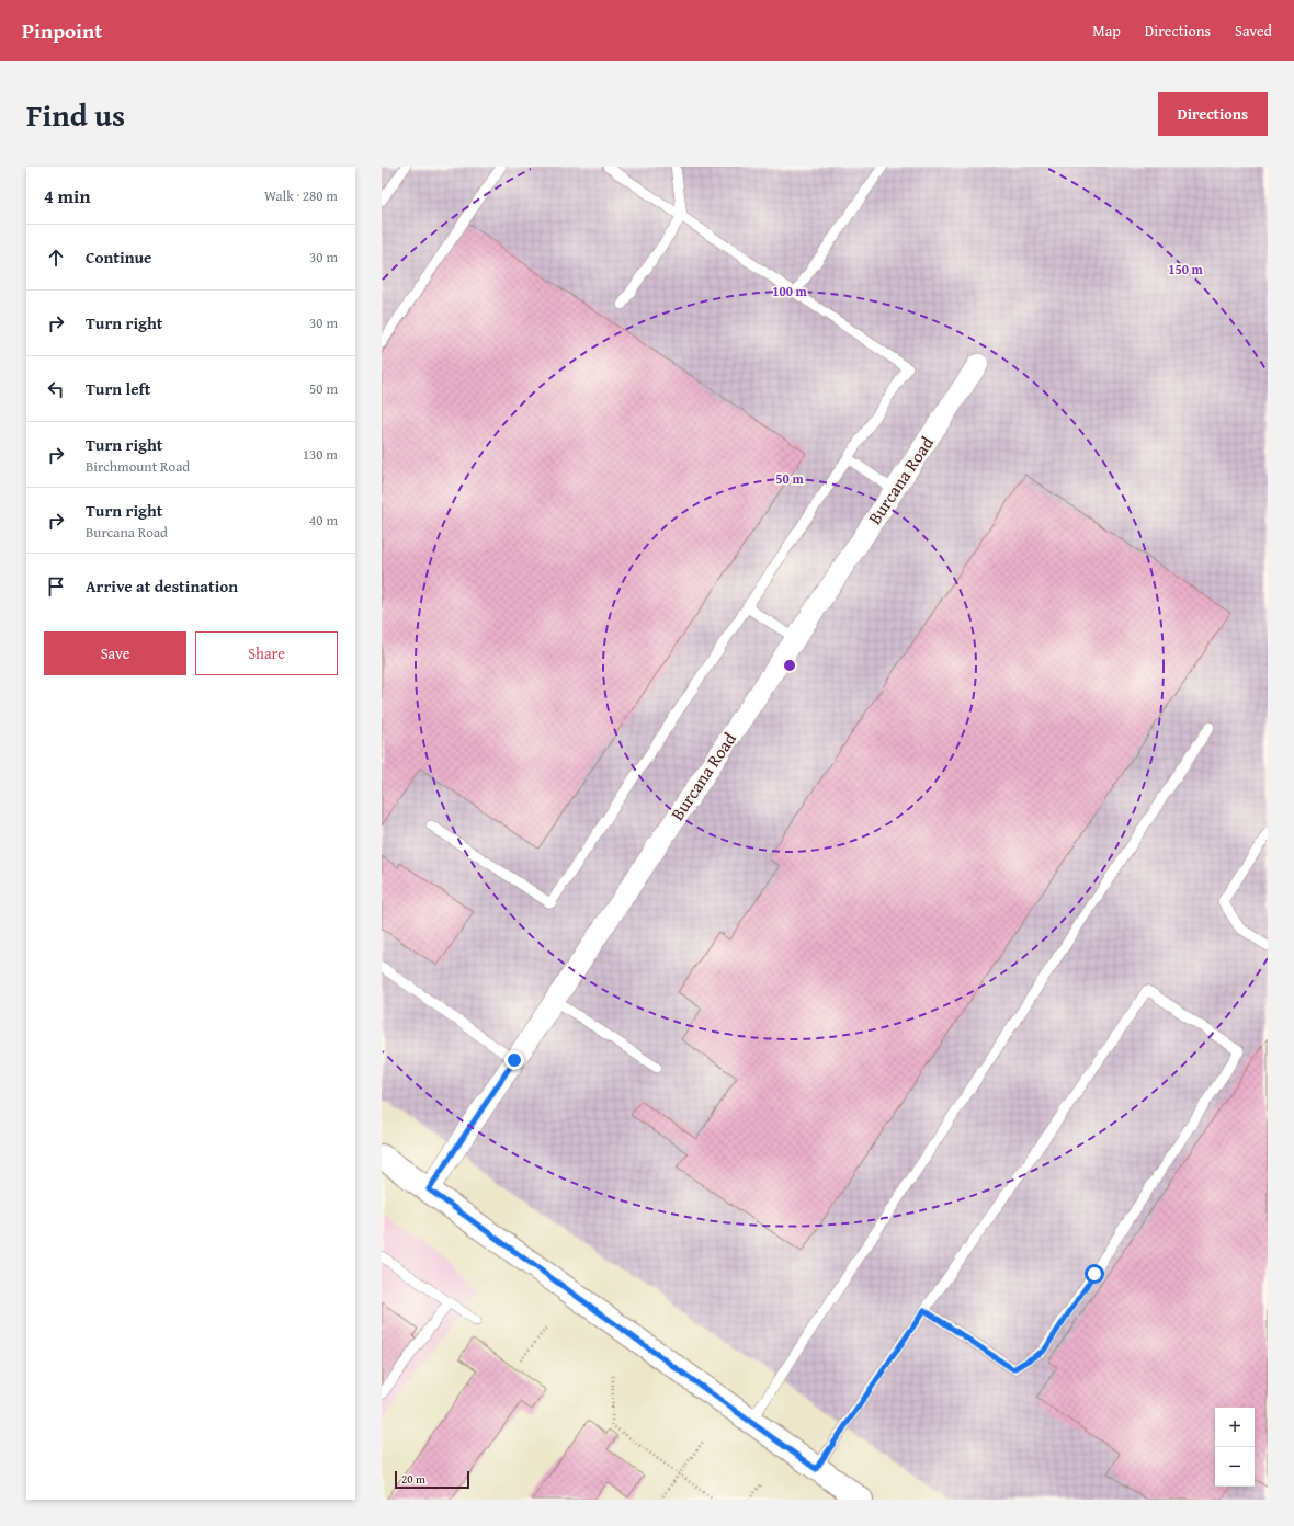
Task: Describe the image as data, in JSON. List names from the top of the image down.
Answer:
{
  "streets": {
    "street": ["Burcana Road"]
  },
  "scale_bar": "20 m",
  "page": {
    "header": "Pinpoint",
    "nav": ["Map", "Directions", "Saved"],
    "title": "Find us",
    "buttons": [
      "Directions",
      ["Save", "Share"]
    ],
    "heading": ["4 min", "Walk · 280 m"],
    "list": [
      ["Continue", "30 m"],
      ["Turn right", "30 m"],
      ["Turn left", "50 m"],
      ["Turn right", "Birchmount Road", "130 m"],
      ["Turn right", "Burcana Road", "40 m"],
      "Arrive at destination"
    ],
    "map_buttons": ["+", "−"],
    "scale": "20 m"
  },
  "rings": ["150 m", "100 m", "50 m"]
}
